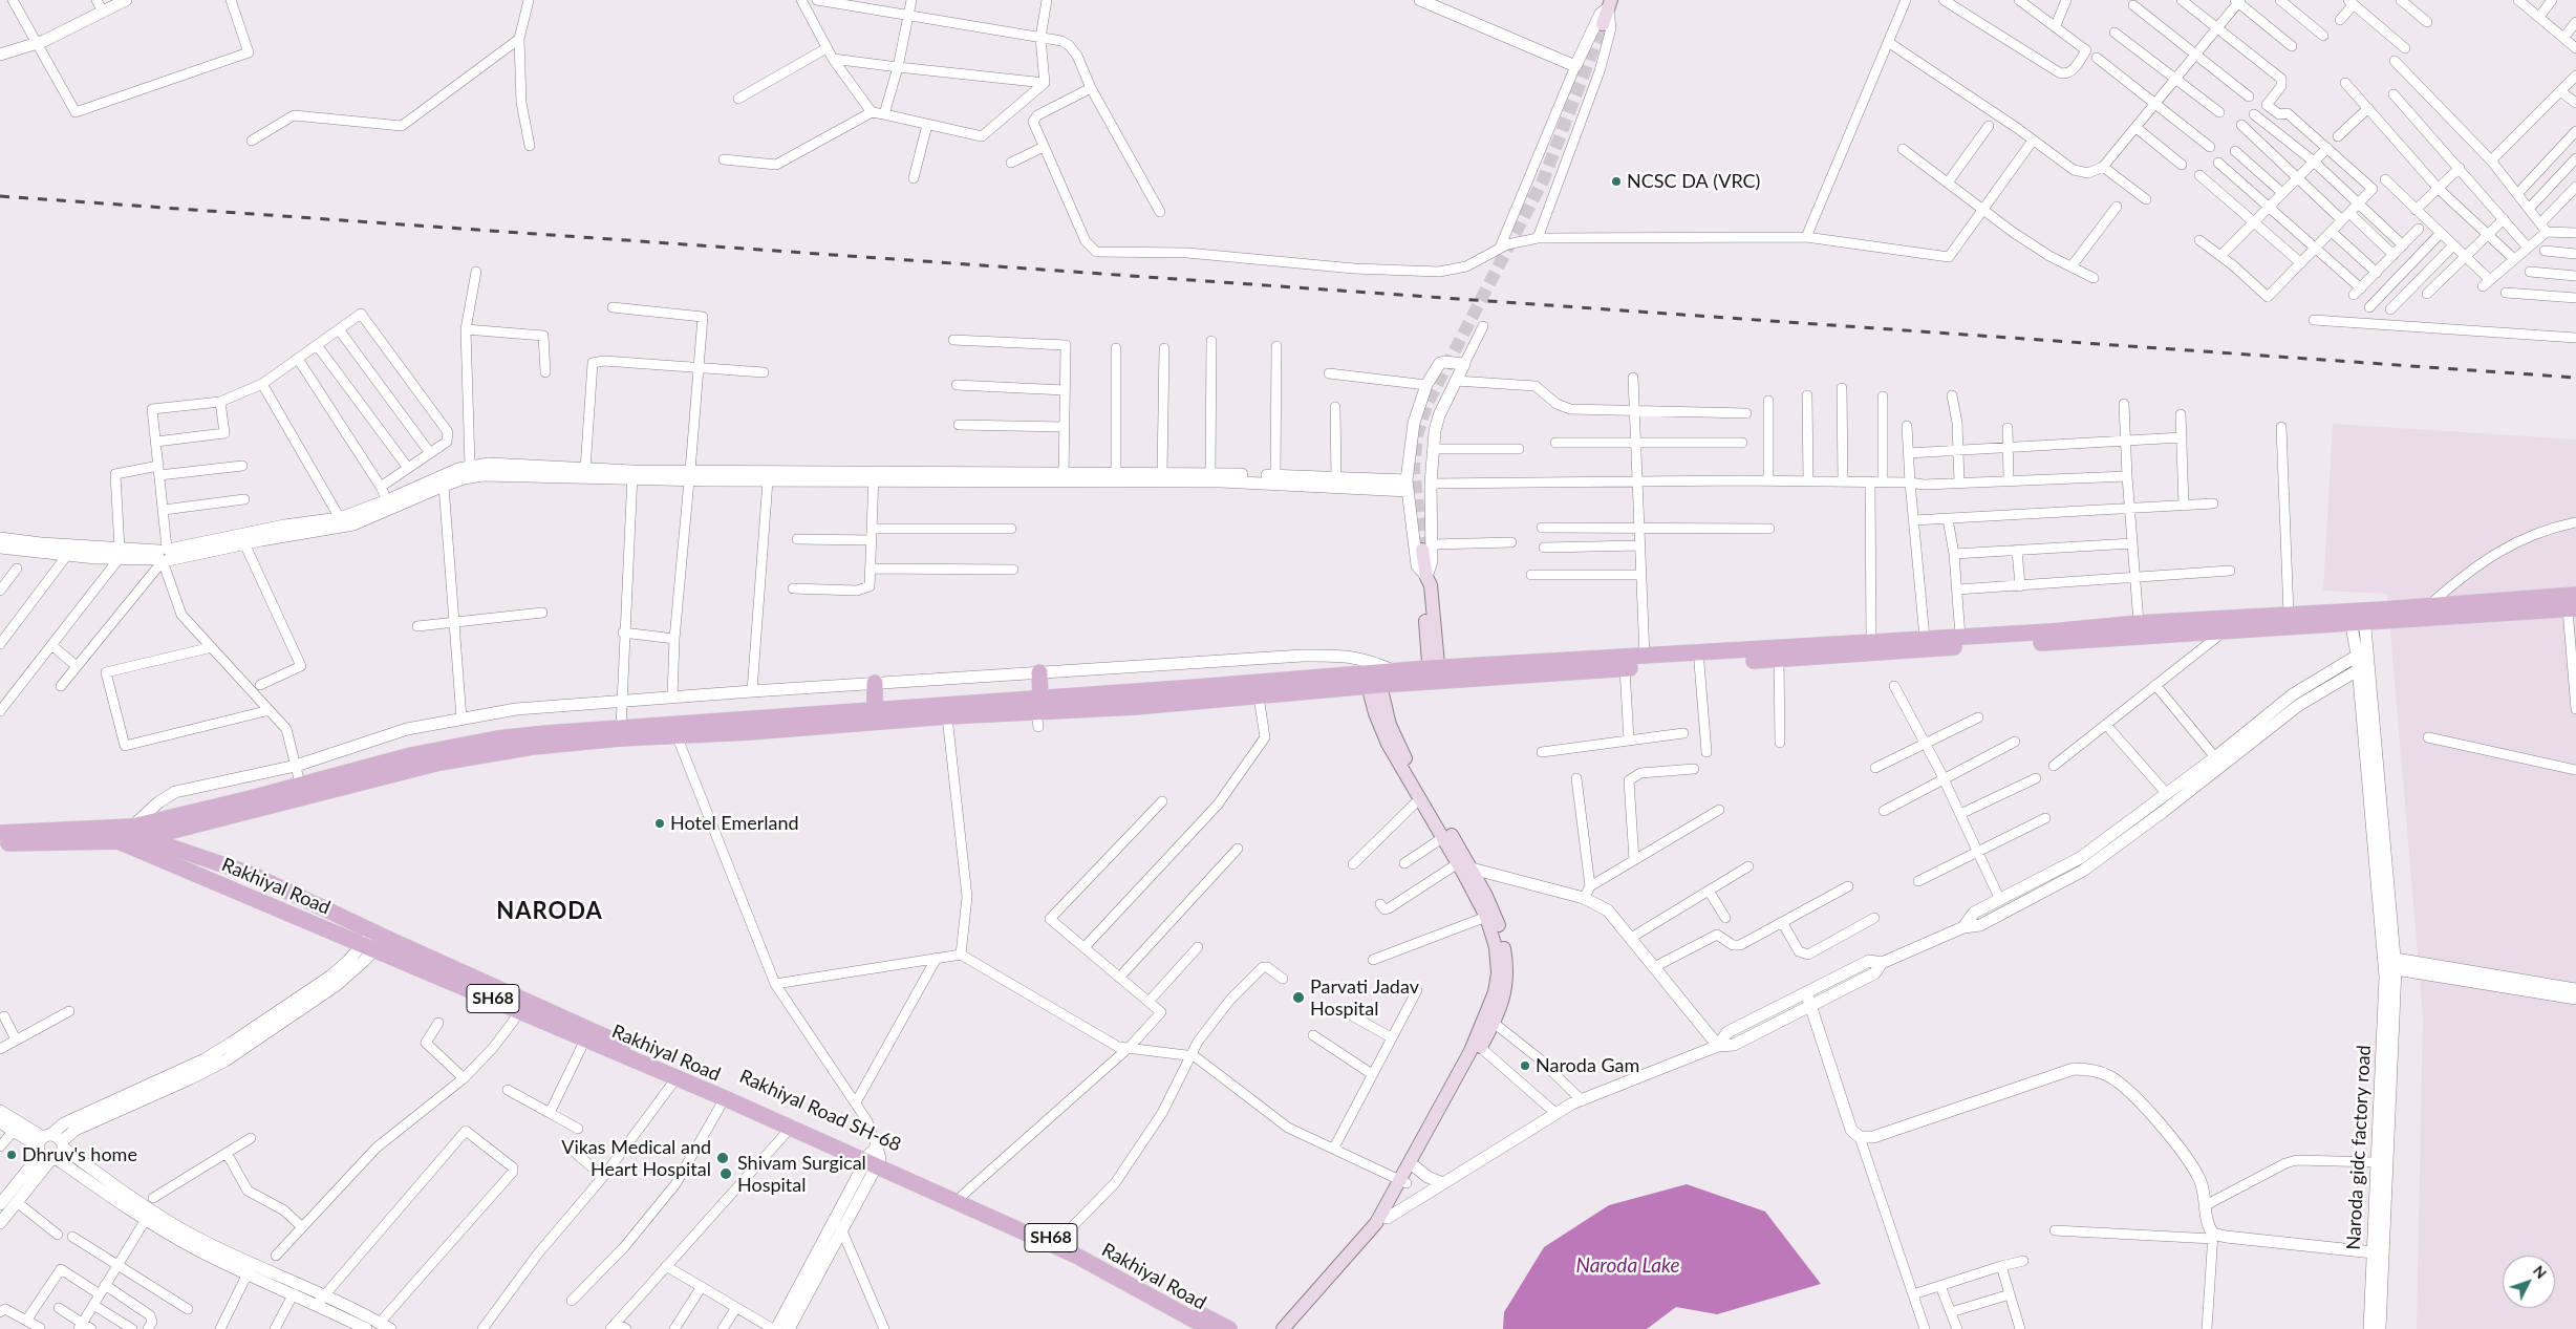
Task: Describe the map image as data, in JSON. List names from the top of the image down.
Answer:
{
  "streets": {
    "main road": ["Rakhiyal Road", "SH68", "Rakhiyal Road SH-68"],
    "street": ["Naroda gidc factory road"]
  },
  "crossings": [
    ["Rakhiyal Road", "Rakhiyal Road SH-68"]
  ],
  "districts": ["NARODA"],
  "water": ["Naroda Lake"],
  "places": [
    "NCSC DA (VRC)",
    "Hotel Emerland",
    "Parvati Jadav Hospital",
    "Naroda Gam",
    "Dhruv's home",
    "Vikas Medical and Heart Hospital",
    "Shivam Surgical Hospital"
  ],
  "north": "top right"
}
